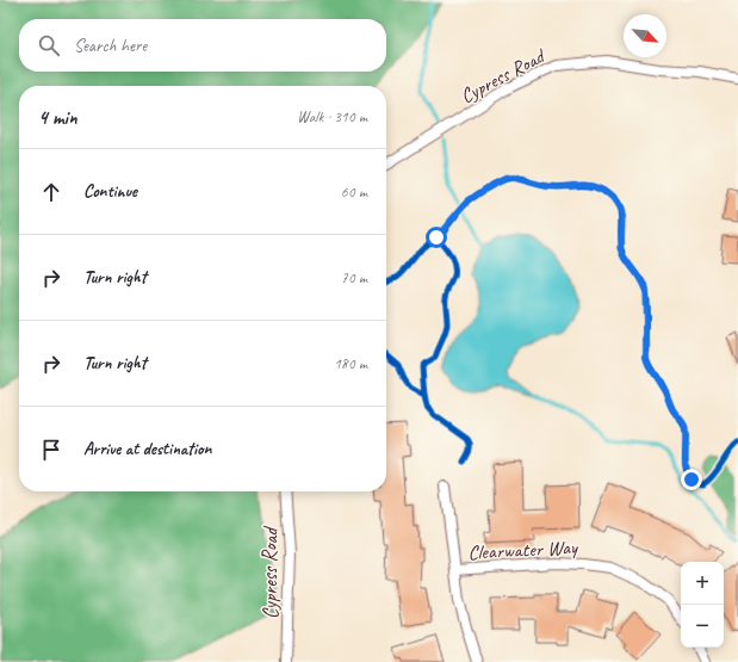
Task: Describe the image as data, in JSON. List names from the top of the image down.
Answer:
{
  "streets": {
    "street": ["Cypress Road", "Clearwater Way"]
  },
  "north": "bottom right",
  "page": {
    "search": "Search here",
    "heading": ["4 min", "Walk · 310 m"],
    "list": [
      ["Continue", "60 m"],
      ["Turn right", "70 m"],
      ["Turn right", "180 m"],
      "Arrive at destination"
    ],
    "map_buttons": ["+", "−"]
  }
}
